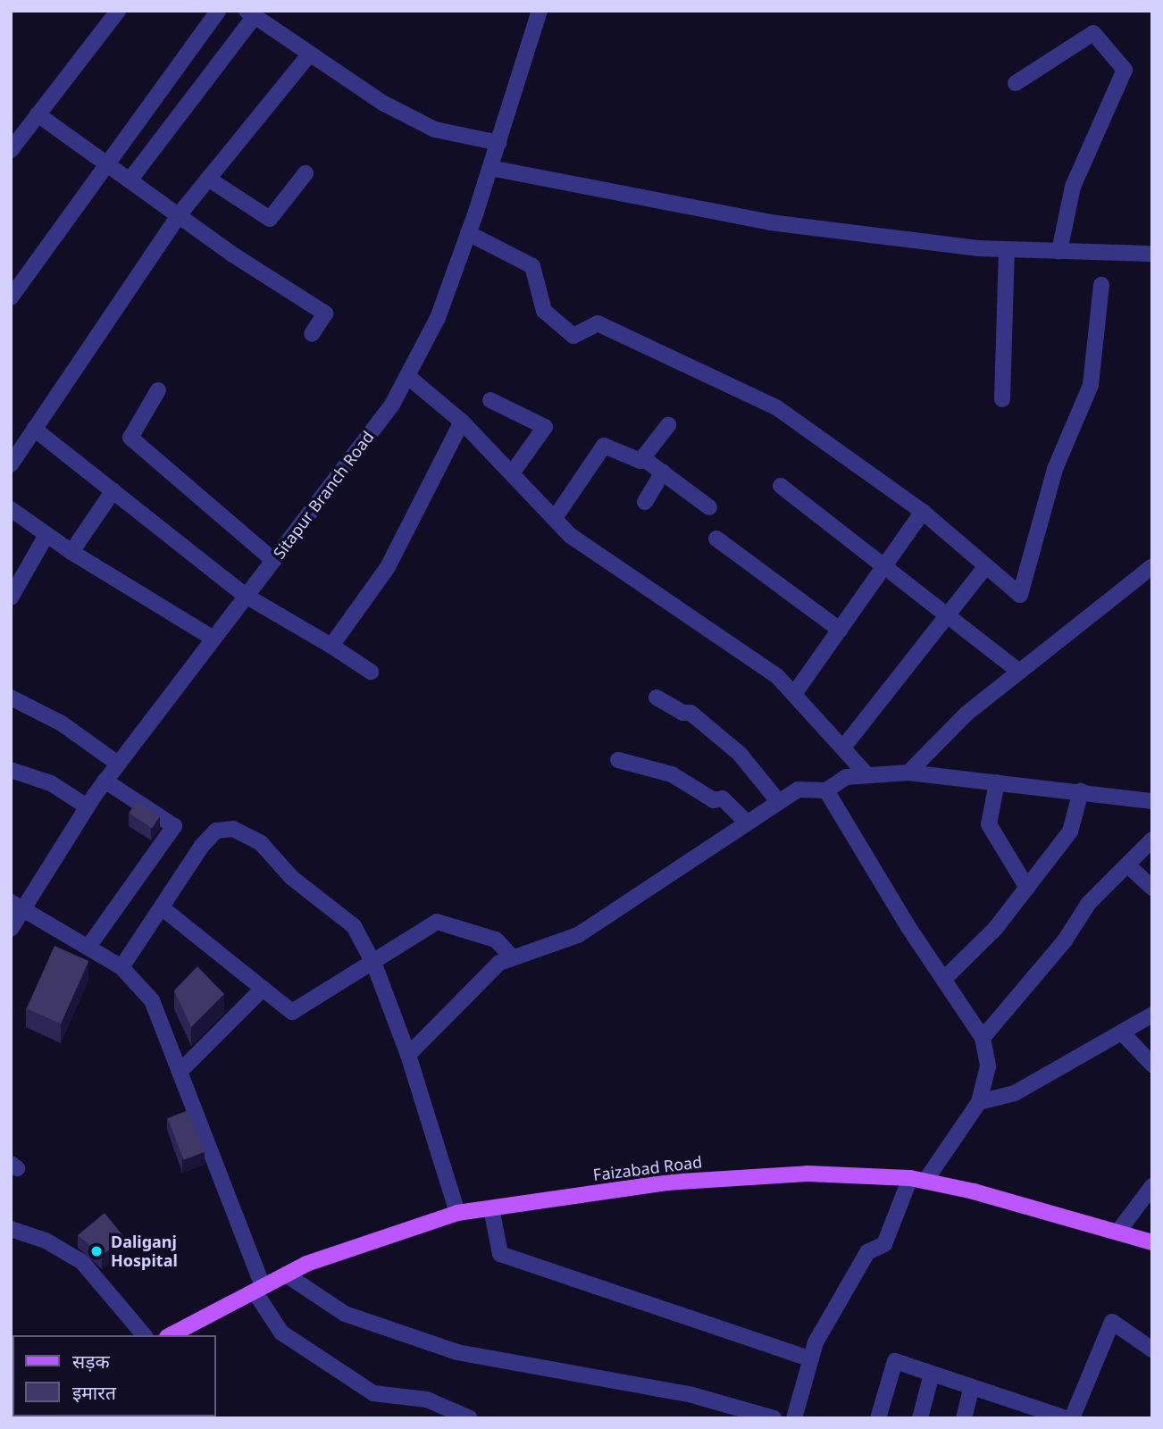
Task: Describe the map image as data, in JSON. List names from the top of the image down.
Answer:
{
  "streets": {
    "main road": ["Faizabad Road"],
    "street": ["Sitapur Branch Road"]
  },
  "places": ["Daliganj Hospital"],
  "legend": ["सड़क", "इमारत"]
}
